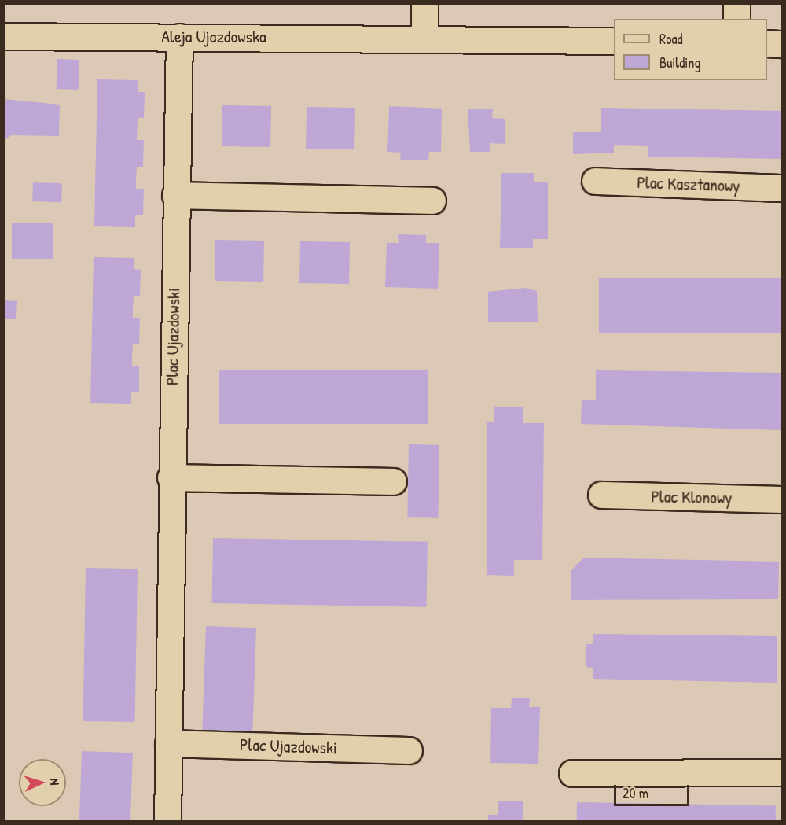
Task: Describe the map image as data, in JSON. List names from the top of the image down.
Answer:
{
  "streets": {
    "street": [
      "Aleja Ujazdowska",
      "Plac Kasztanowy",
      "Plac Ujazdowski",
      "Plac Klonowy"
    ]
  },
  "crossings": [
    ["Aleja Ujazdowska", "Plac Ujazdowski"]
  ],
  "legend": ["Road", "Building"],
  "scale_bar": "20 m",
  "north": "right"
}
